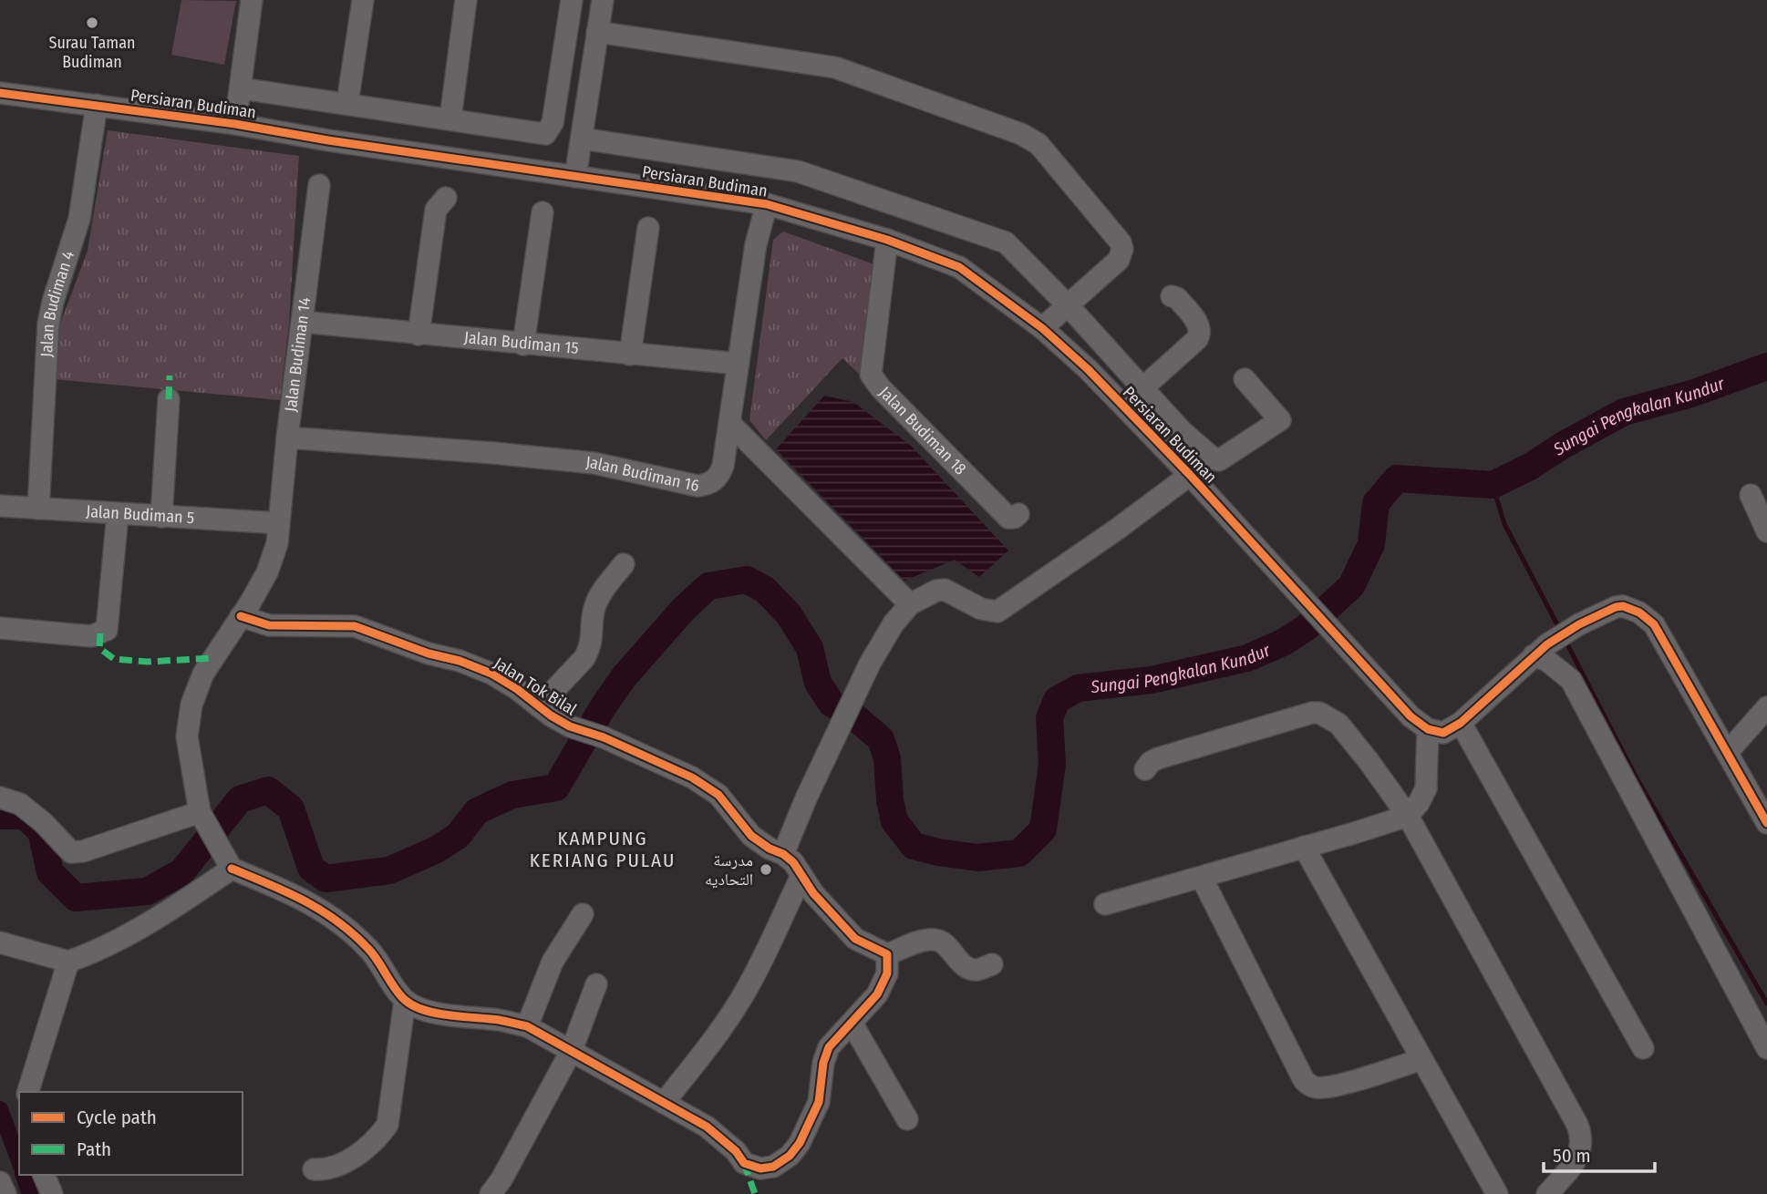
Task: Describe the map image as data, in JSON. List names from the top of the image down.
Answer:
{
  "streets": {
    "street": [
      "Persiaran Budiman",
      "Jalan Budiman 4",
      "Jalan Budiman 15",
      "Jalan Budiman 14",
      "Jalan Budiman 18",
      "Jalan Budiman 16",
      "Jalan Budiman 5",
      "Jalan Tok Bilal"
    ]
  },
  "crossings": [
    ["Persiaran Budiman", "Jalan Budiman 4"],
    ["Persiaran Budiman", "Jalan Budiman 18"],
    ["Persiaran Budiman", "Jalan Budiman 16"],
    ["Jalan Budiman 4", "Jalan Budiman 5"],
    ["Jalan Budiman 15", "Jalan Budiman 14"],
    ["Jalan Budiman 15", "Jalan Budiman 16"],
    ["Jalan Budiman 14", "Jalan Budiman 16"],
    ["Jalan Budiman 14", "Jalan Budiman 5"],
    ["Jalan Budiman 14", "Jalan Tok Bilal"]
  ],
  "districts": ["KAMPUNG KERIANG PULAU"],
  "water": ["Sungai Pengkalan Kundur"],
  "places": ["Surau Taman Budiman", "مدرسة التحاديه"],
  "legend": ["Cycle path", "Path"],
  "scale_bar": "50 m"
}
